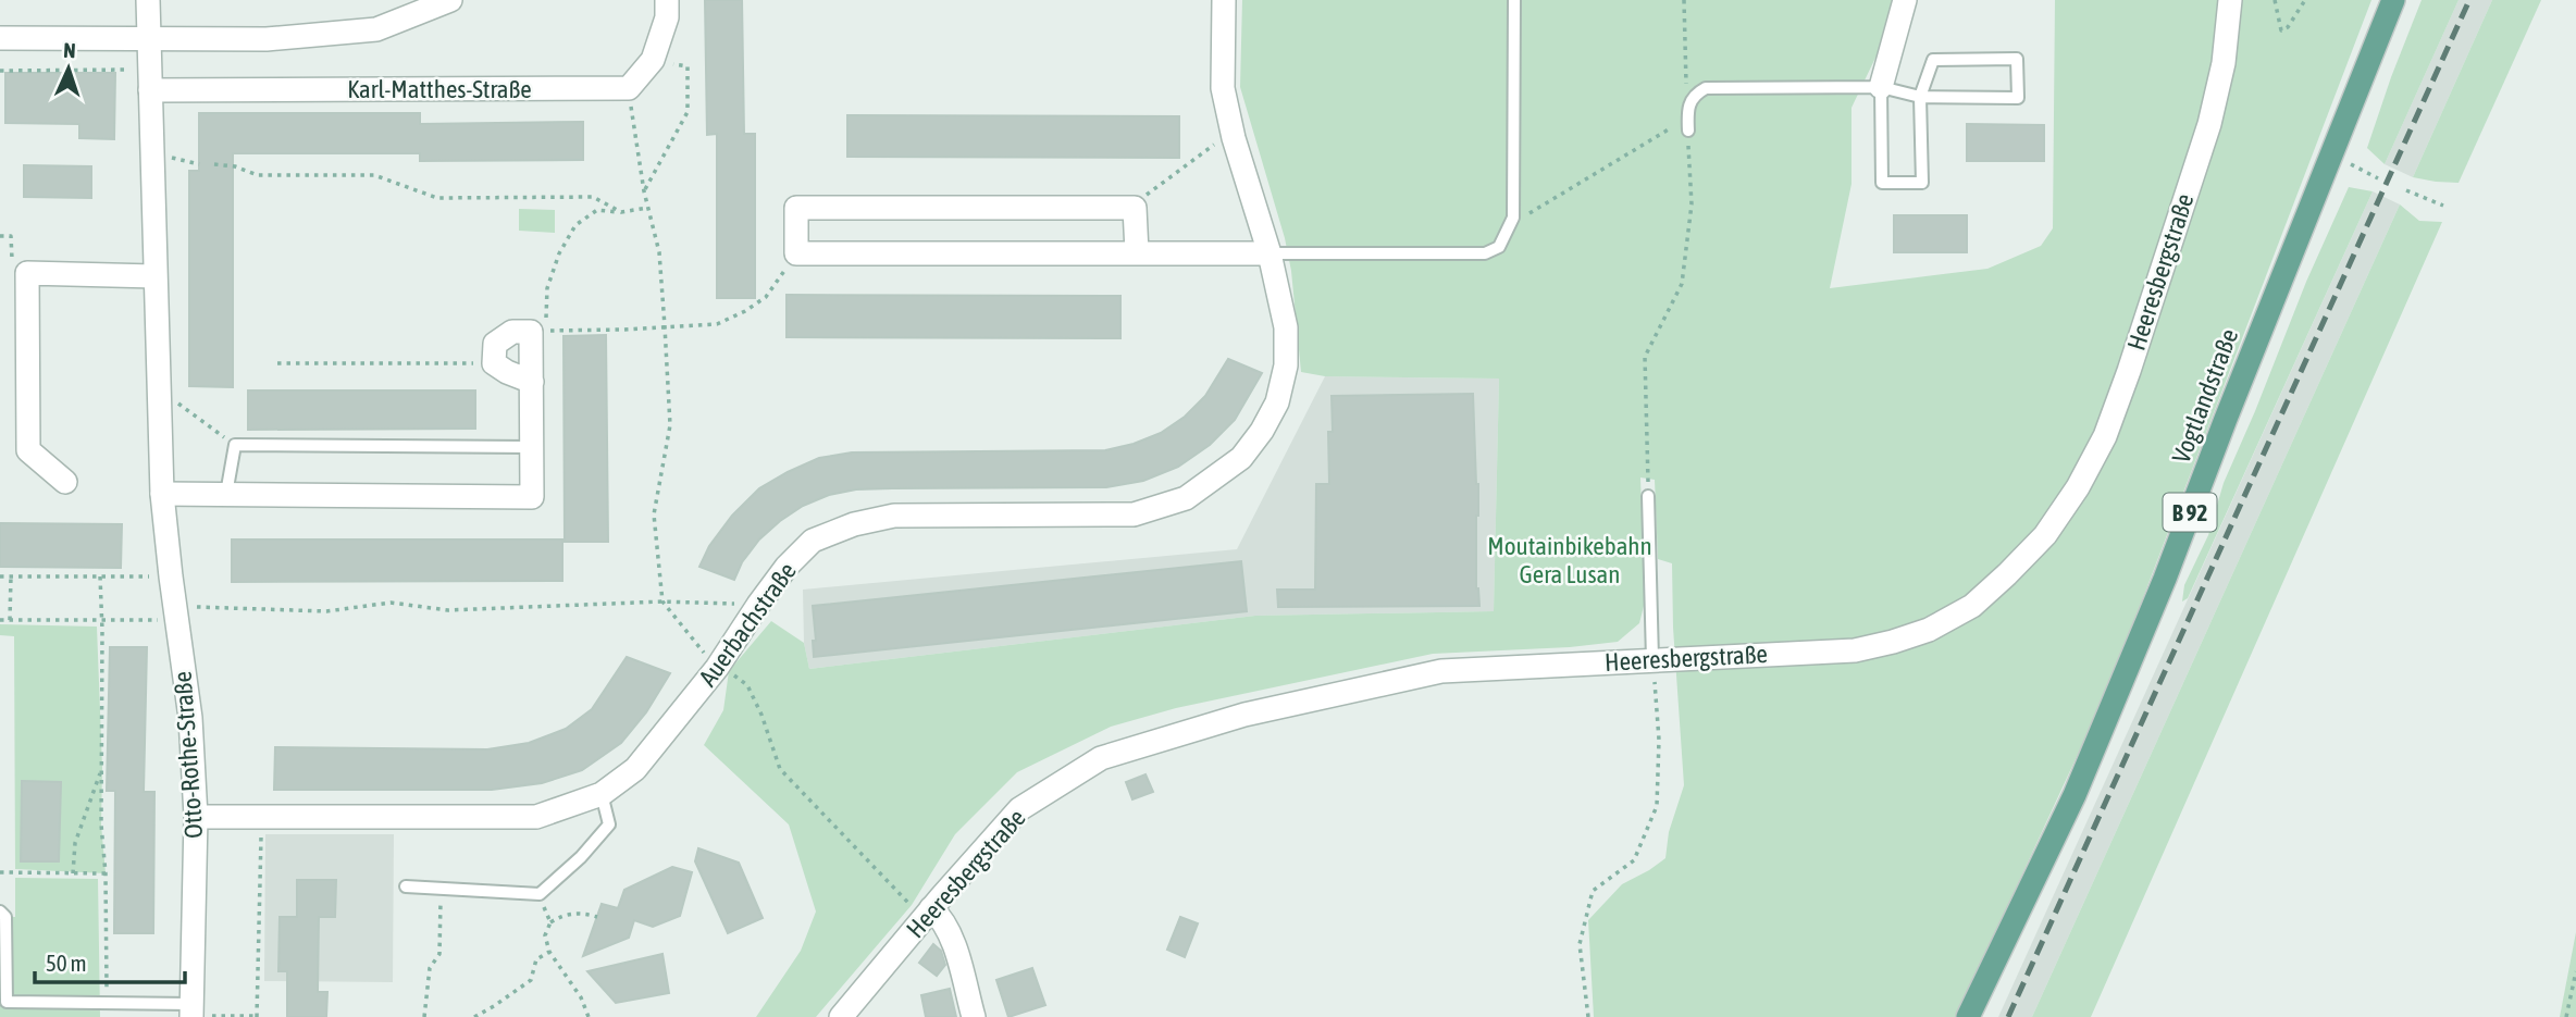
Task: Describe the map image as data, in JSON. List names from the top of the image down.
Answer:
{
  "streets": {
    "main road": ["Vogtlandstraße", "B 92"],
    "street": [
      "Karl-Matthes-Straße",
      "Heeresbergstraße",
      "Auerbachstraße",
      "Otto-Rothe-Straße"
    ]
  },
  "crossings": [
    ["Karl-Matthes-Straße", "Otto-Rothe-Straße"],
    ["Auerbachstraße", "Otto-Rothe-Straße"]
  ],
  "parks": ["Moutainbikebahn Gera Lusan"],
  "scale_bar": "50 m",
  "north": "top"
}
